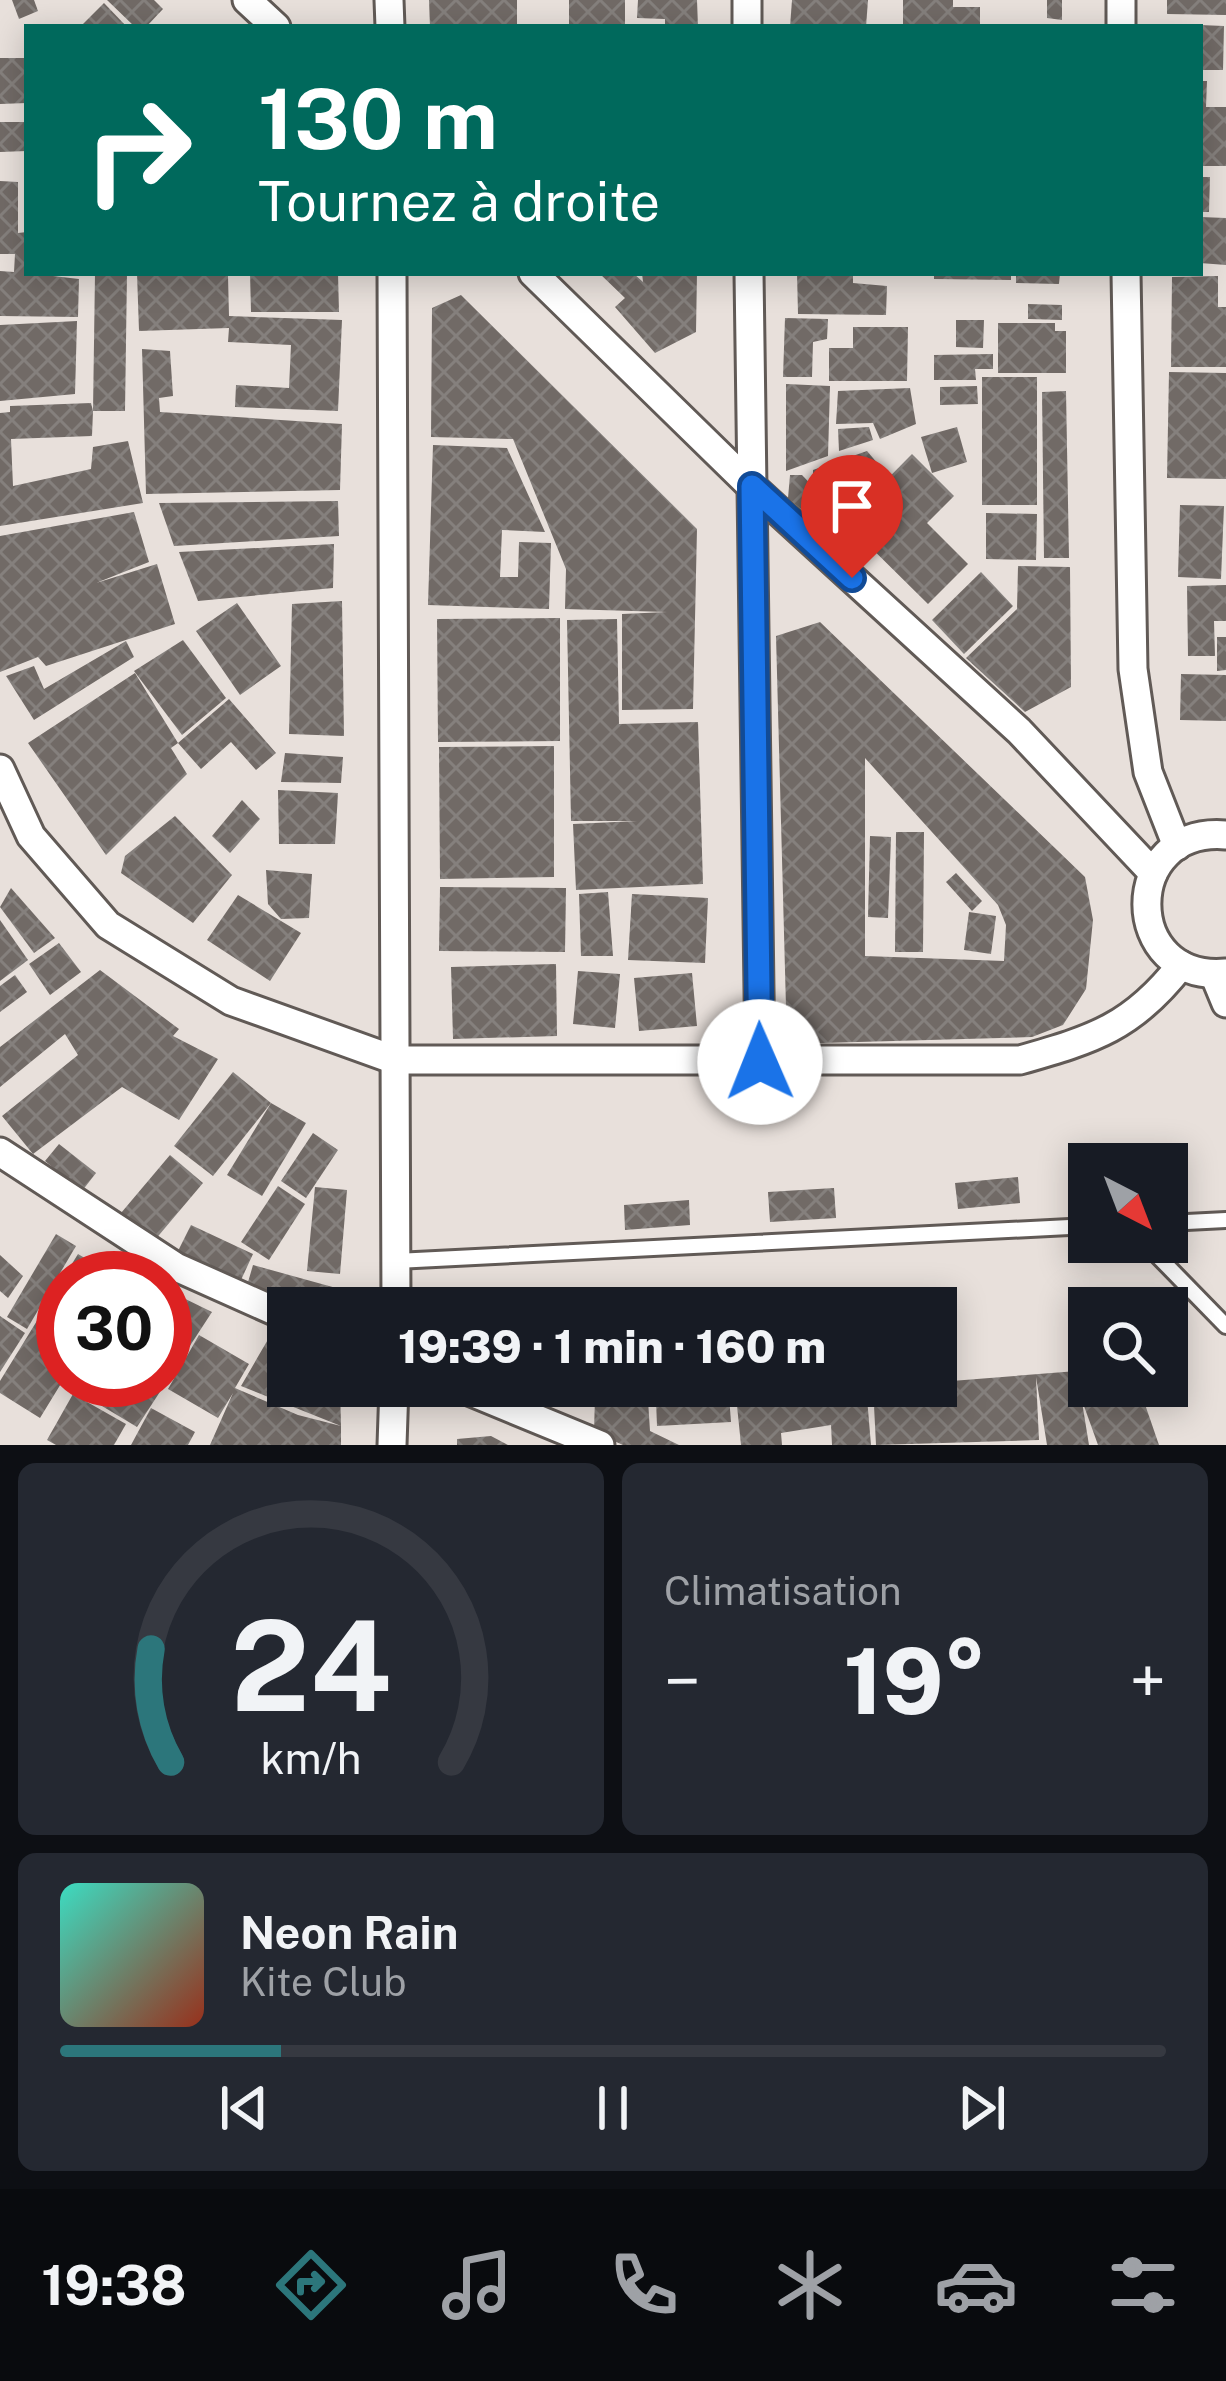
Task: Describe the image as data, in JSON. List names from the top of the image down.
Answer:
{
  "north": "bottom right",
  "page": {
    "turn": ["130 m", "Tournez à droite"],
    "limit": "30",
    "trip": "19:39 · 1 min · 160 m",
    "tile": "Climatisation",
    "heat": ["−", "19°", "+"],
    "song": ["Neon Rain", "Kite Club"],
    "tabs": "19:38",
    "gauge": ["24", "km/h"]
  }
}
